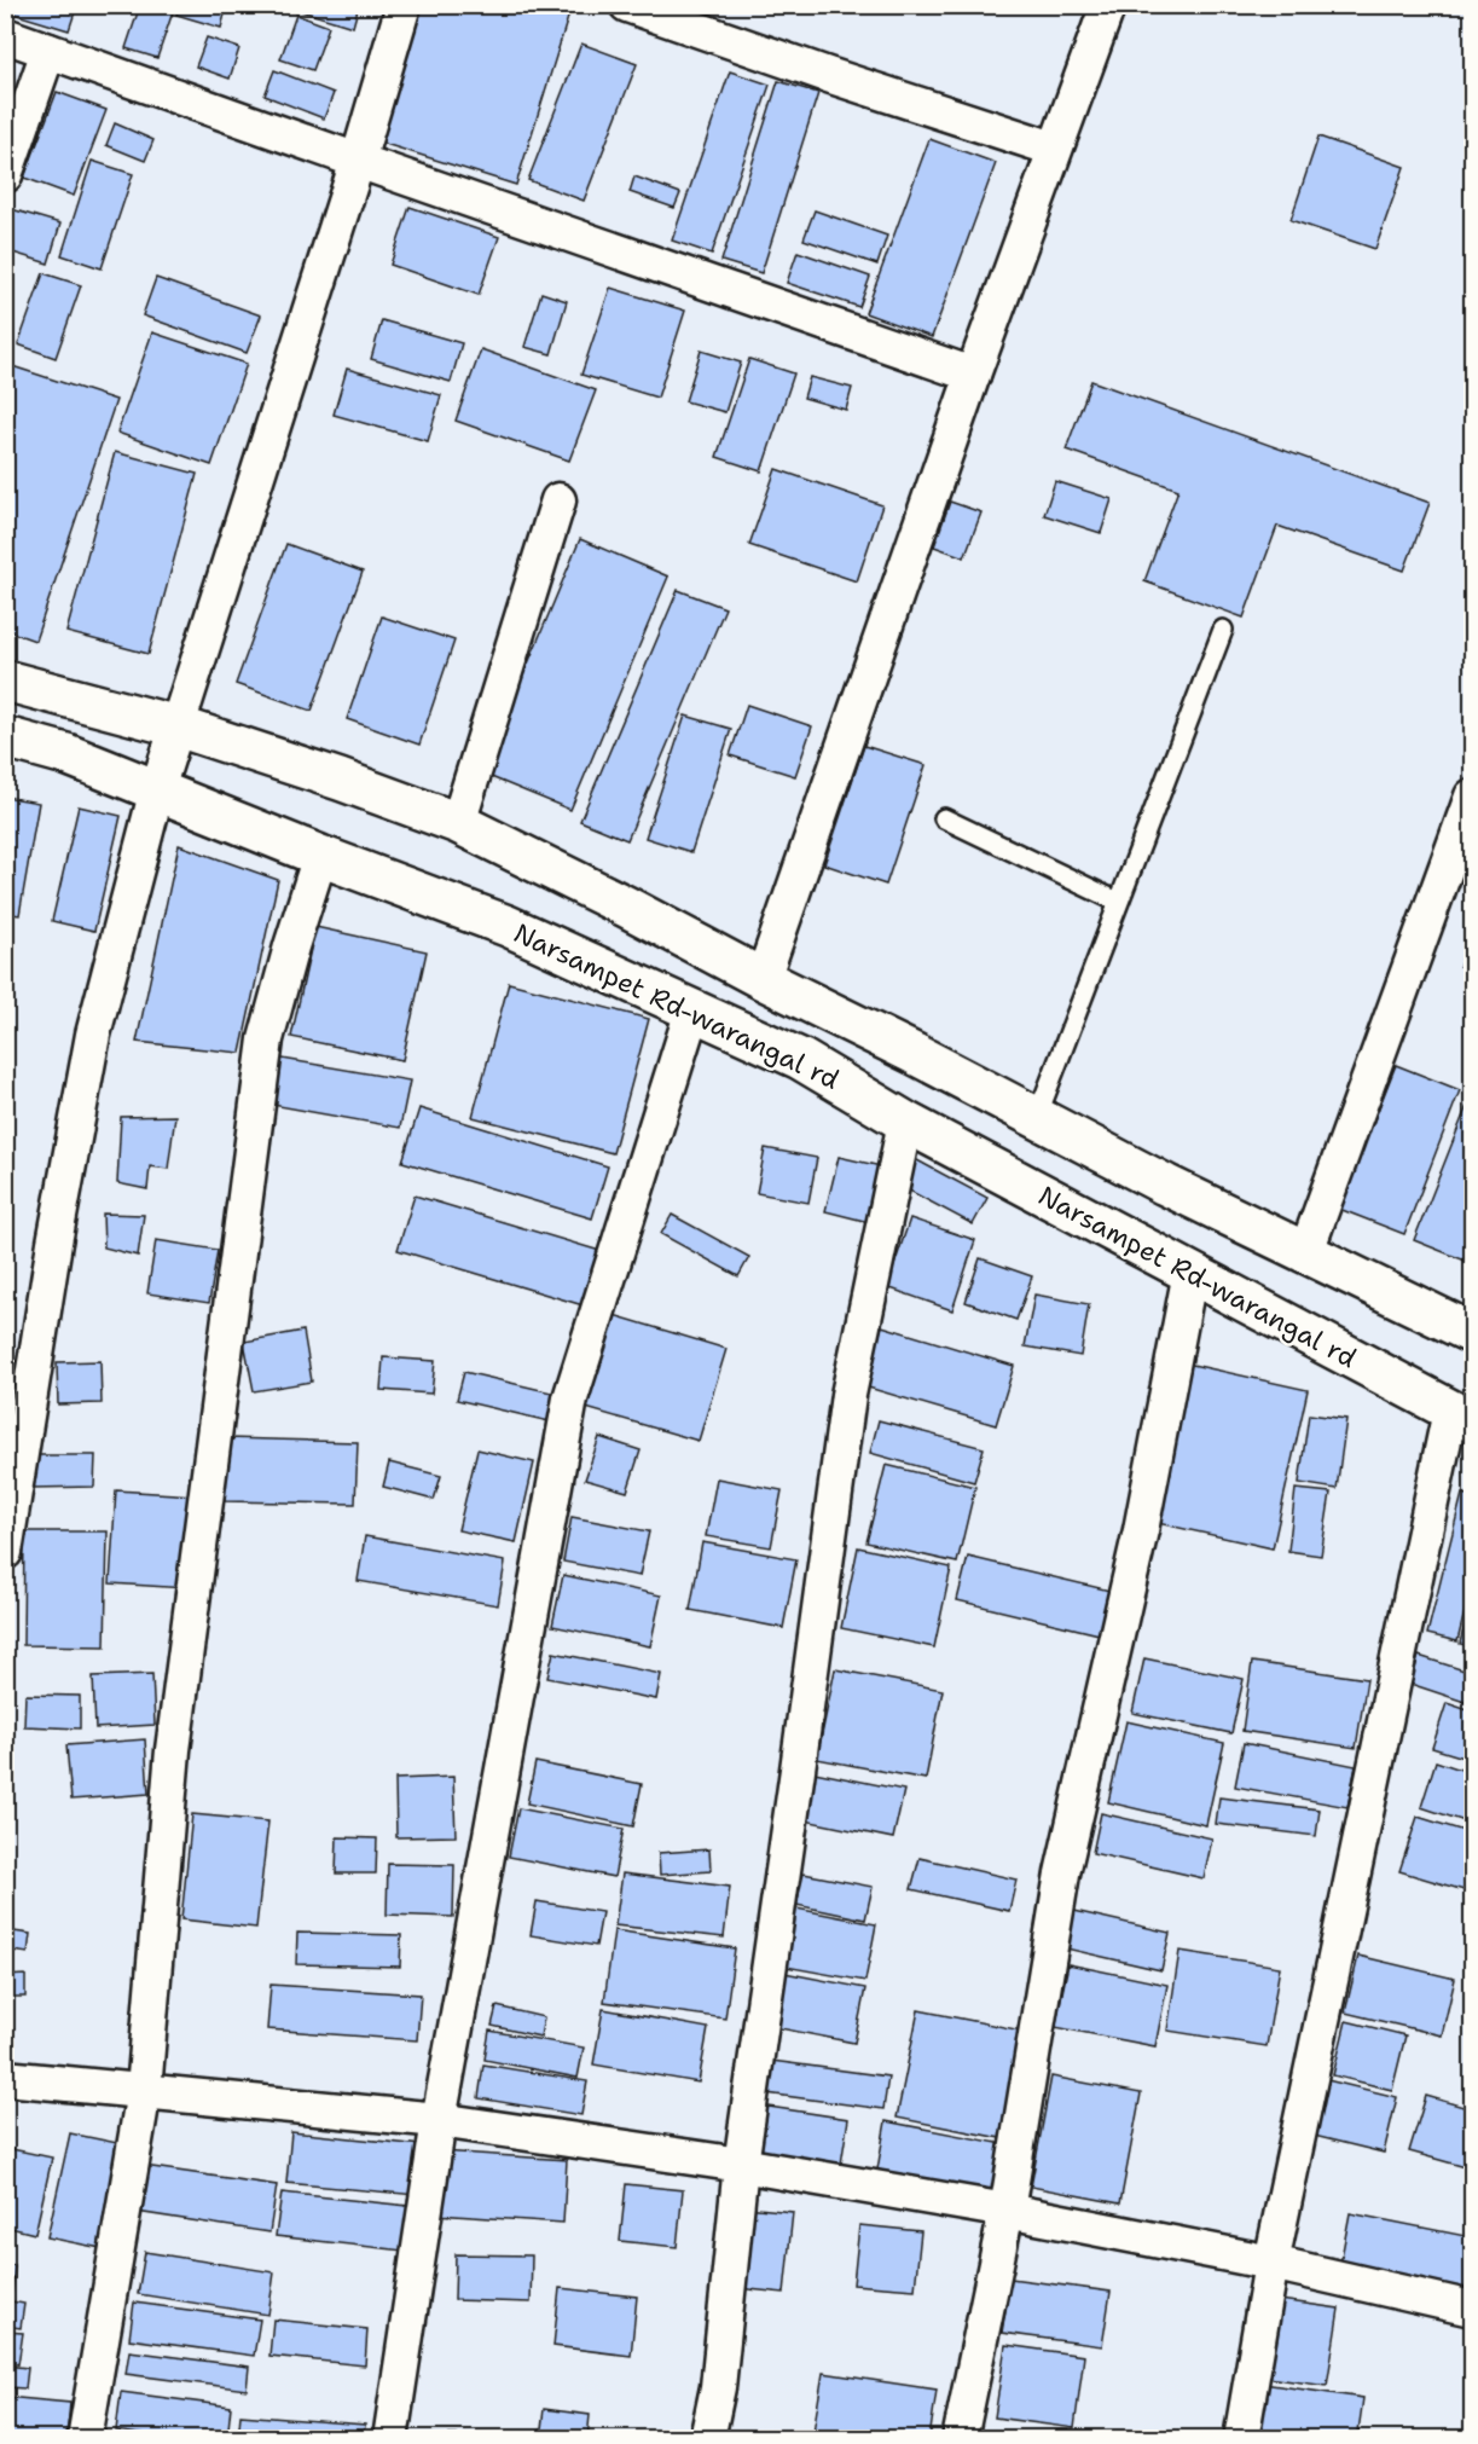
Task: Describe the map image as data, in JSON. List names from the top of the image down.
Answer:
{
  "streets": {
    "main road": ["Narsampet Rd-warangal rd"]
  }
}
